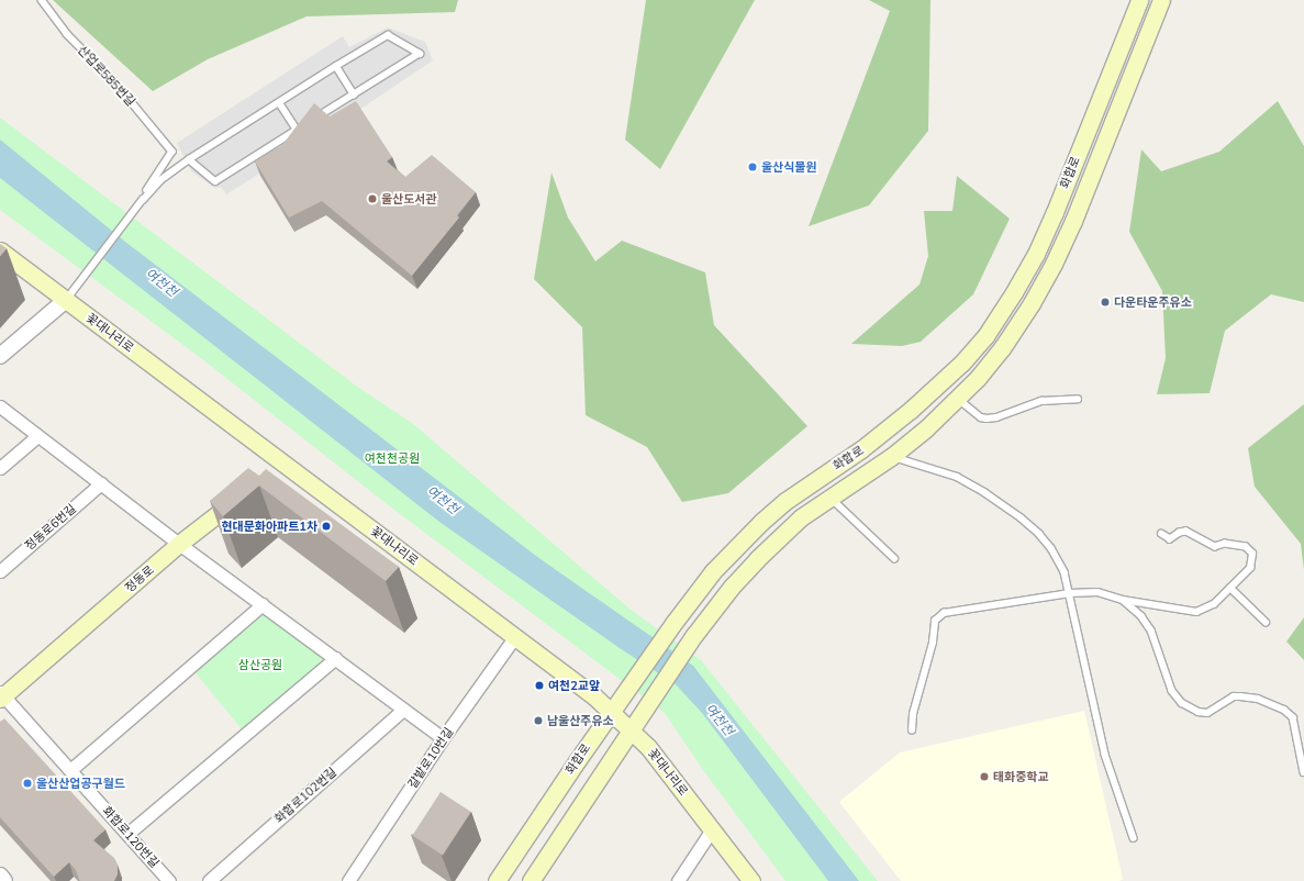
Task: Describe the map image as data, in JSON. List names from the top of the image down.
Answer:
{
  "streets": {
    "main road": ["화합로", "꽃대나리로", "정동로"],
    "street": [
      "정동로6번길",
      "갈밭로10번길",
      "화합로102번길",
      "화합로120번길"
    ],
    "lane": ["산업로585번길"]
  },
  "crossings": [
    ["화합로", "꽃대나리로"],
    ["꽃대나리로", "갈밭로10번길"],
    ["정동로", "화합로120번길"]
  ],
  "water": ["여천천"],
  "parks": ["여천천공원", "삼산공원"],
  "places": [
    "울산식물원",
    "울산도서관",
    "다운타운주유소",
    "현대문화아파트1차",
    "여천2교앞",
    "남울산주유소",
    "태화중학교",
    "울산산업공구월드"
  ]
}
